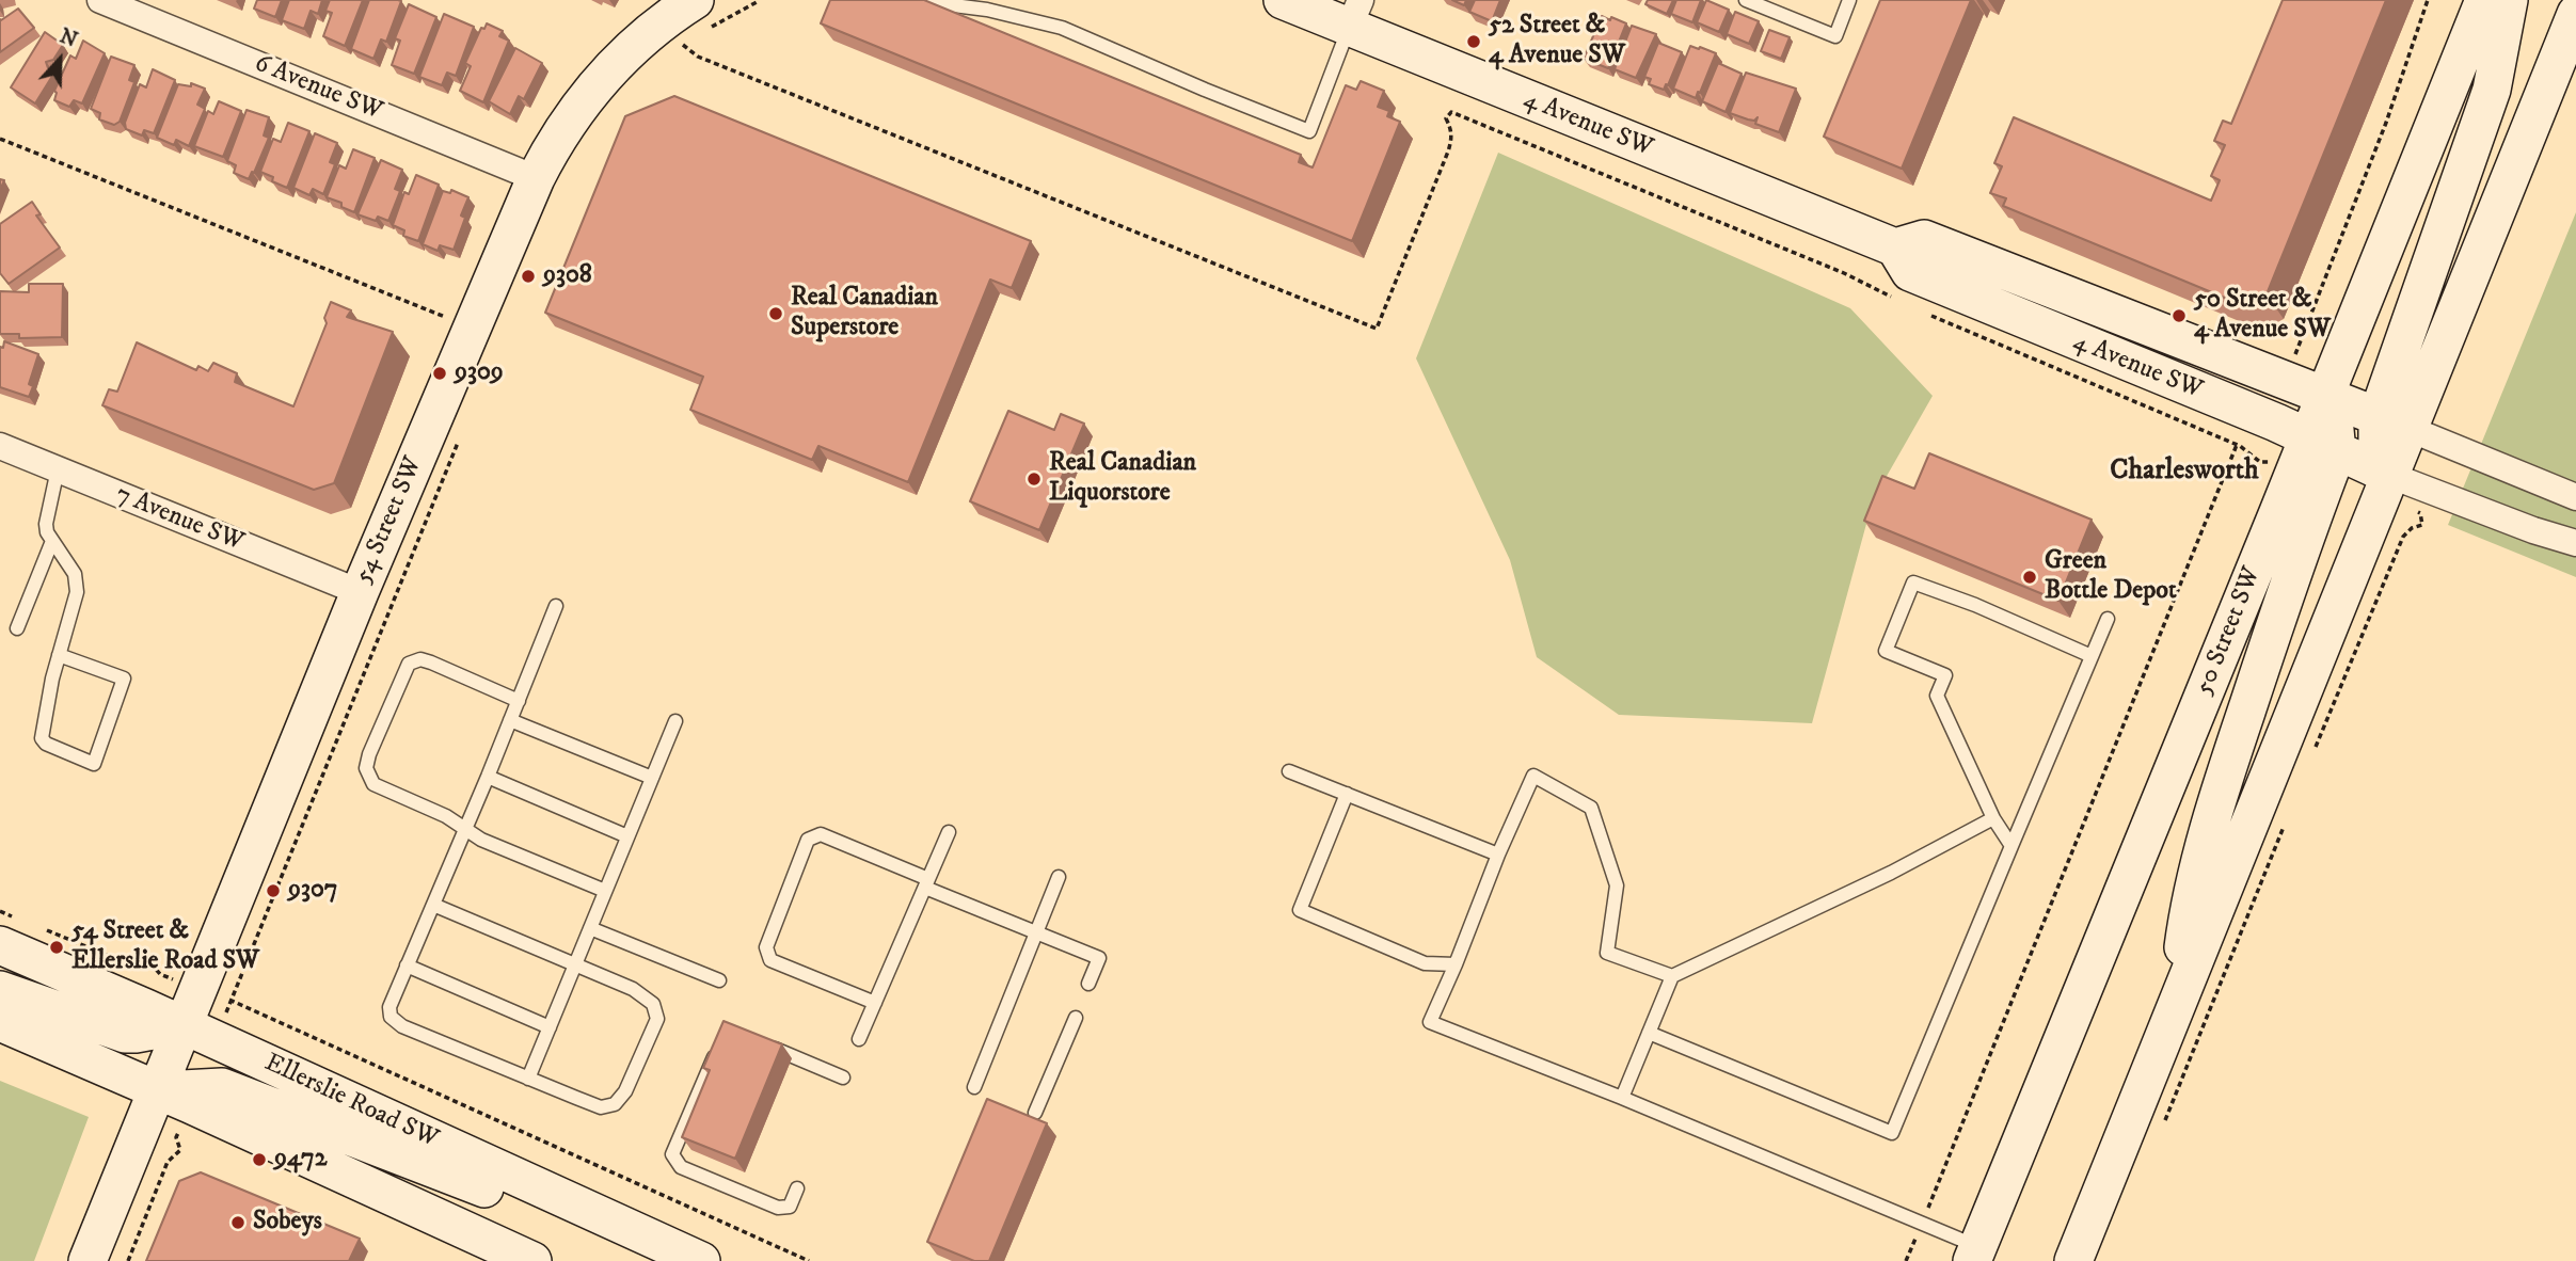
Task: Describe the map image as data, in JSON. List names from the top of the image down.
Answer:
{
  "streets": {
    "main road": [
      "4 Avenue SW",
      "54 Street SW",
      "50 Street SW",
      "Ellerslie Road SW"
    ],
    "street": ["6 Avenue SW", "7 Avenue SW"]
  },
  "crossings": [
    ["6 Avenue SW", "54 Street SW"],
    ["4 Avenue SW", "50 Street SW"],
    ["7 Avenue SW", "54 Street SW"],
    ["54 Street SW", "Ellerslie Road SW"]
  ],
  "districts": ["Charlesworth"],
  "places": [
    "52 Street & 4 Avenue SW",
    "9308",
    "Real Canadian Superstore",
    "50 Street & 4 Avenue SW",
    "9309",
    "Real Canadian Liquorstore",
    "Green Bottle Depot",
    "9307",
    "54 Street & Ellerslie Road SW",
    "9472",
    "Sobeys"
  ],
  "north": "top"
}
